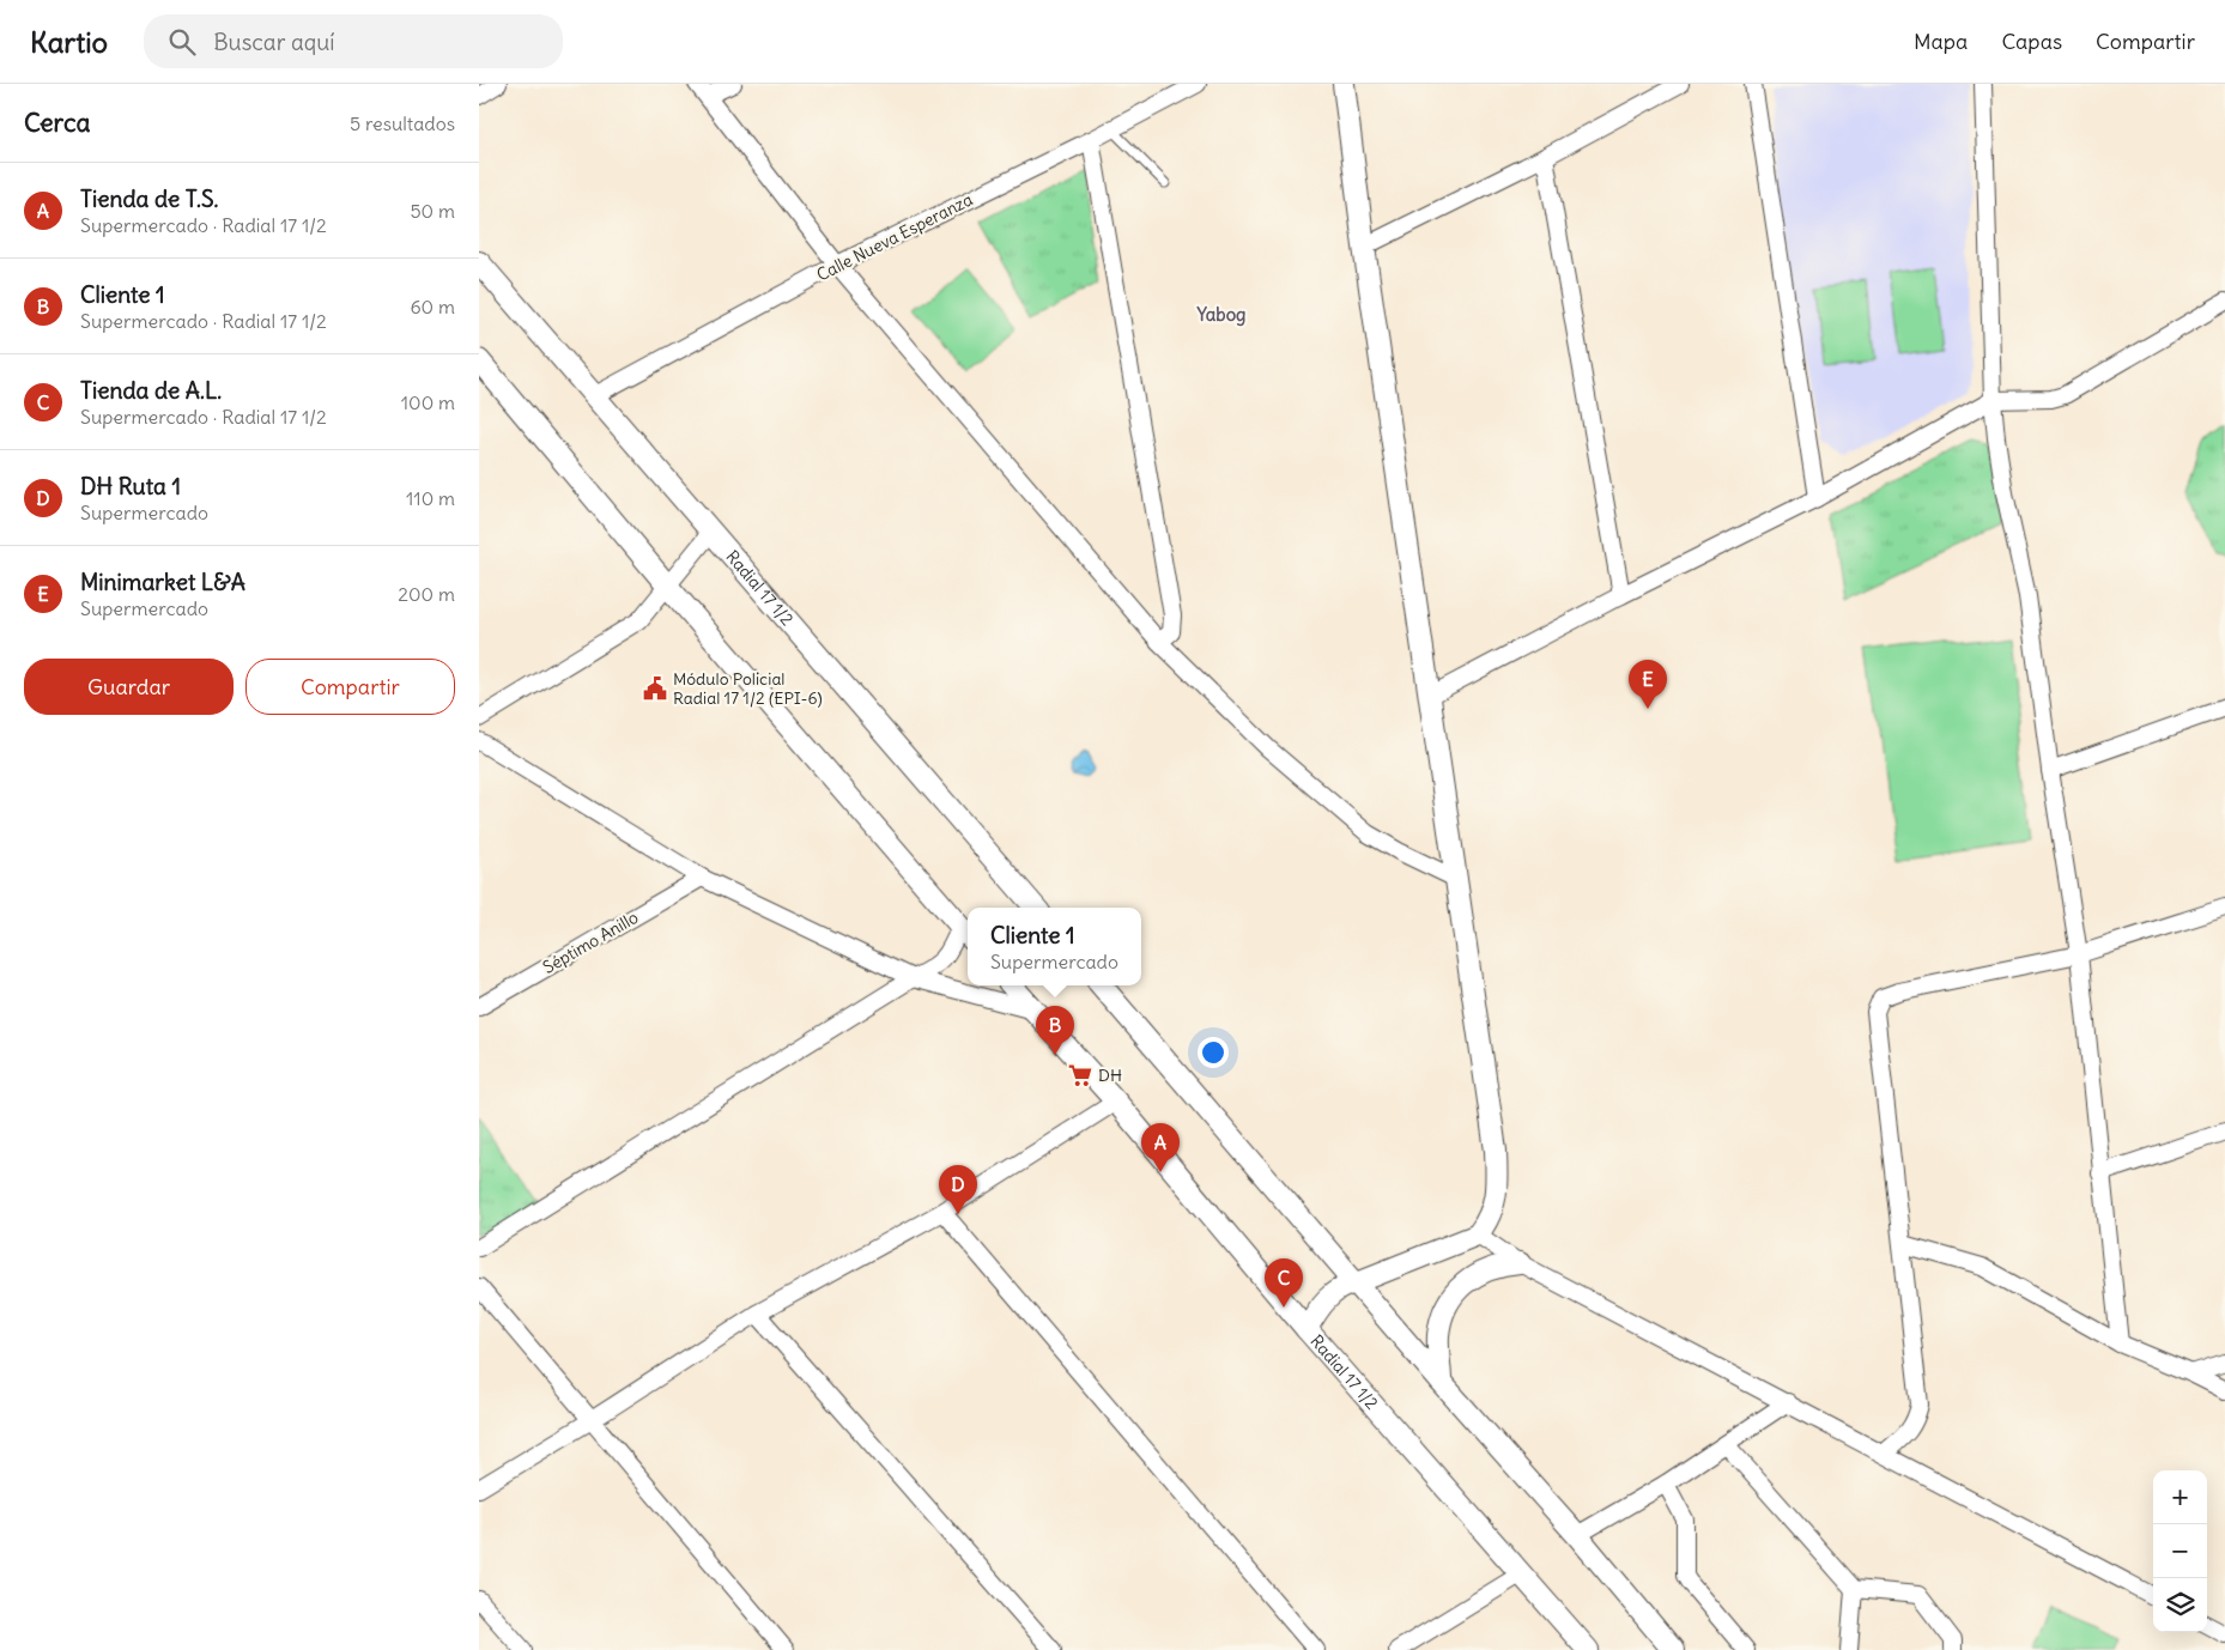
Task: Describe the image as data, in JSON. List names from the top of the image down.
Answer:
{
  "streets": {
    "street": ["Calle Nueva Esperanza", "Radial 17 1/2", "Séptimo Anillo"]
  },
  "crossings": [
    ["Calle Nueva Esperanza", "Radial 17 1/2"]
  ],
  "districts": ["Yabog"],
  "places": {
    "public building": ["Módulo Policial Radial 17 1/2 (EPI-6)"],
    "supermarket": ["DH"]
  },
  "page": {
    "header": "Kartio",
    "search": "Buscar aquí",
    "nav": ["Mapa", "Capas", "Compartir"],
    "heading": ["Cerca", "5 resultados"],
    "list": [
      {
        "mark": "A",
        "name": "Tienda de T.S.",
        "note": "Supermercado · Radial 17 1/2",
        "value": "50 m"
      },
      {
        "mark": "B",
        "name": "Cliente 1",
        "note": "Supermercado · Radial 17 1/2",
        "value": "60 m"
      },
      {
        "mark": "C",
        "name": "Tienda de A.L.",
        "note": "Supermercado · Radial 17 1/2",
        "value": "100 m"
      },
      {
        "mark": "D",
        "name": "DH Ruta 1",
        "note": "Supermercado",
        "value": "110 m"
      },
      {
        "mark": "E",
        "name": "Minimarket L&A",
        "note": "Supermercado",
        "value": "200 m"
      }
    ],
    "buttons": ["Guardar", "Compartir"],
    "pins": [
      "E",
      "B",
      "A",
      "D",
      "C"
    ],
    "popup": ["Cliente 1", "Supermercado"],
    "map_buttons": ["+", "−"]
  }
}
